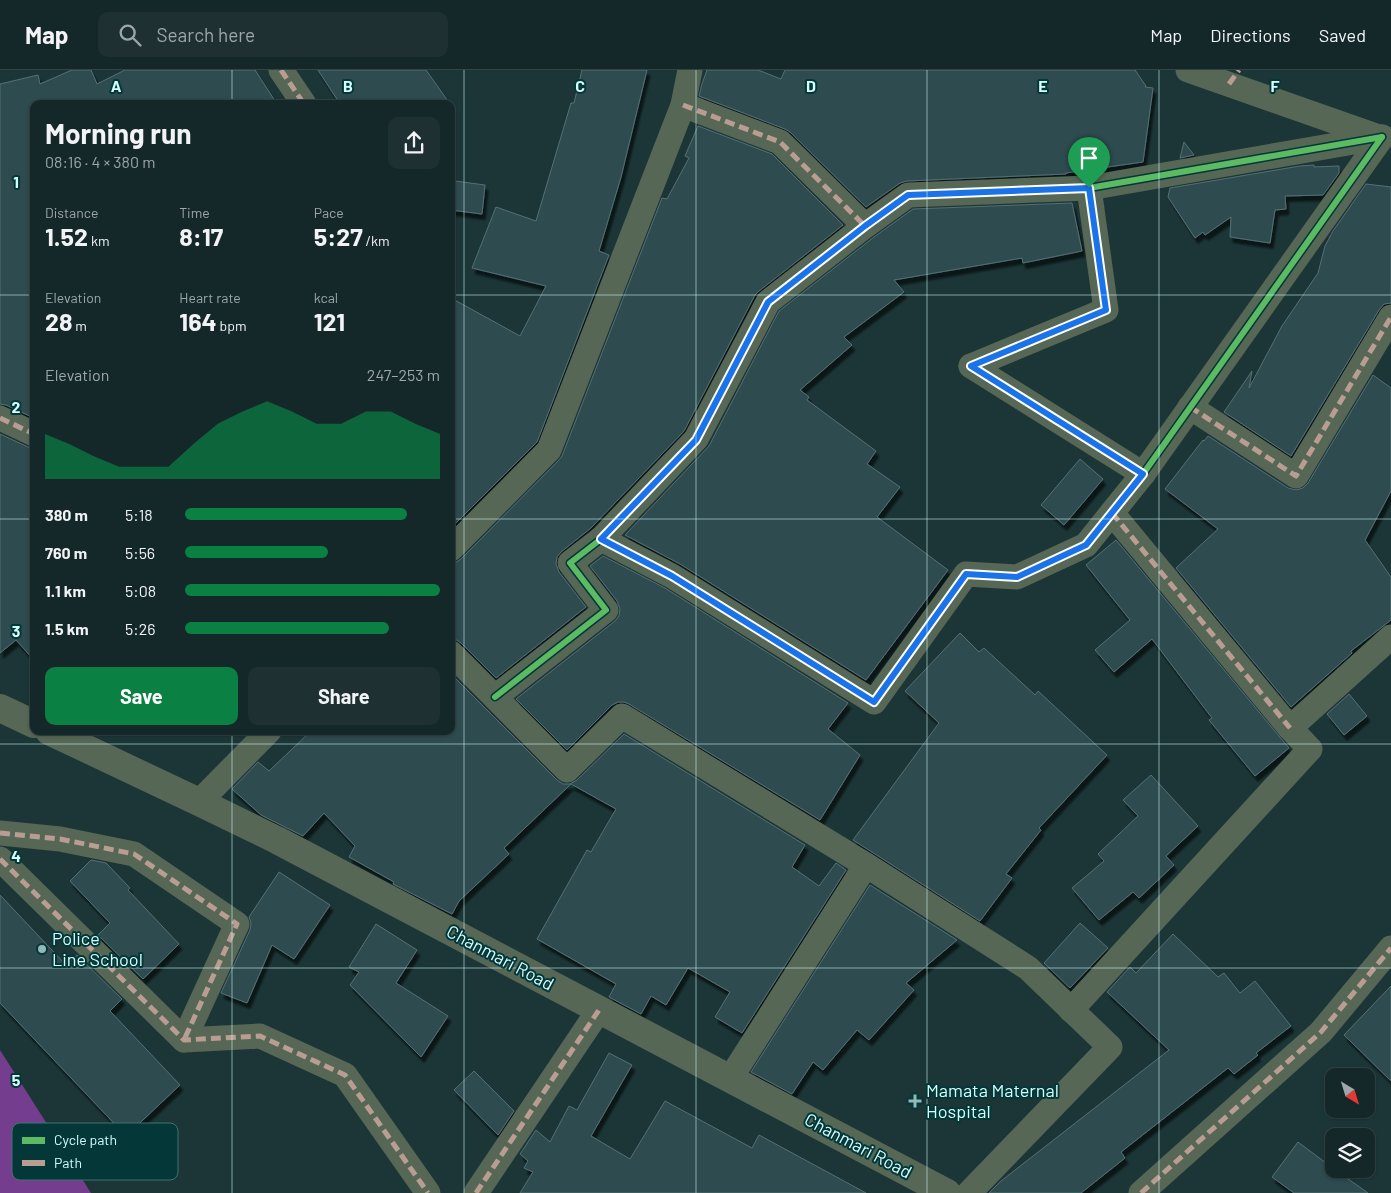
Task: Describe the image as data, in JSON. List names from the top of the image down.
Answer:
{
  "streets": {
    "street": ["Chanmari Road"]
  },
  "places": {
    "other": ["Police Line School"],
    "health": ["Mamata Maternal Hospital"]
  },
  "legend": ["Cycle path", "Path"],
  "north": "bottom right",
  "page": {
    "header": "Map",
    "search": "Search here",
    "nav": ["Map", "Directions", "Saved"],
    "heading": ["Morning run", "08:16 · 4 × 380 m"],
    "stats": [
      ["Distance", "1.52 km"],
      ["Time", "8:17"],
      ["Pace", "5:27 /km"],
      ["Elevation", "28 m"],
      ["Heart rate", "164 bpm"],
      ["kcal", "121"]
    ],
    "chart": ["Elevation", "247–253 m"],
    "list": [
      {
        "name": "380 m",
        "note": "5:18"
      },
      {
        "name": "760 m",
        "note": "5:56"
      },
      {
        "name": "1.1 km",
        "note": "5:08"
      },
      {
        "name": "1.5 km",
        "note": "5:26"
      }
    ],
    "buttons": ["Save", "Share"]
  },
  "grid": {
    "columns": [
      "A",
      "B",
      "C",
      "D",
      "E",
      "F"
    ],
    "rows": [
      "1",
      "2",
      "3",
      "4",
      "5"
    ]
  }
}
